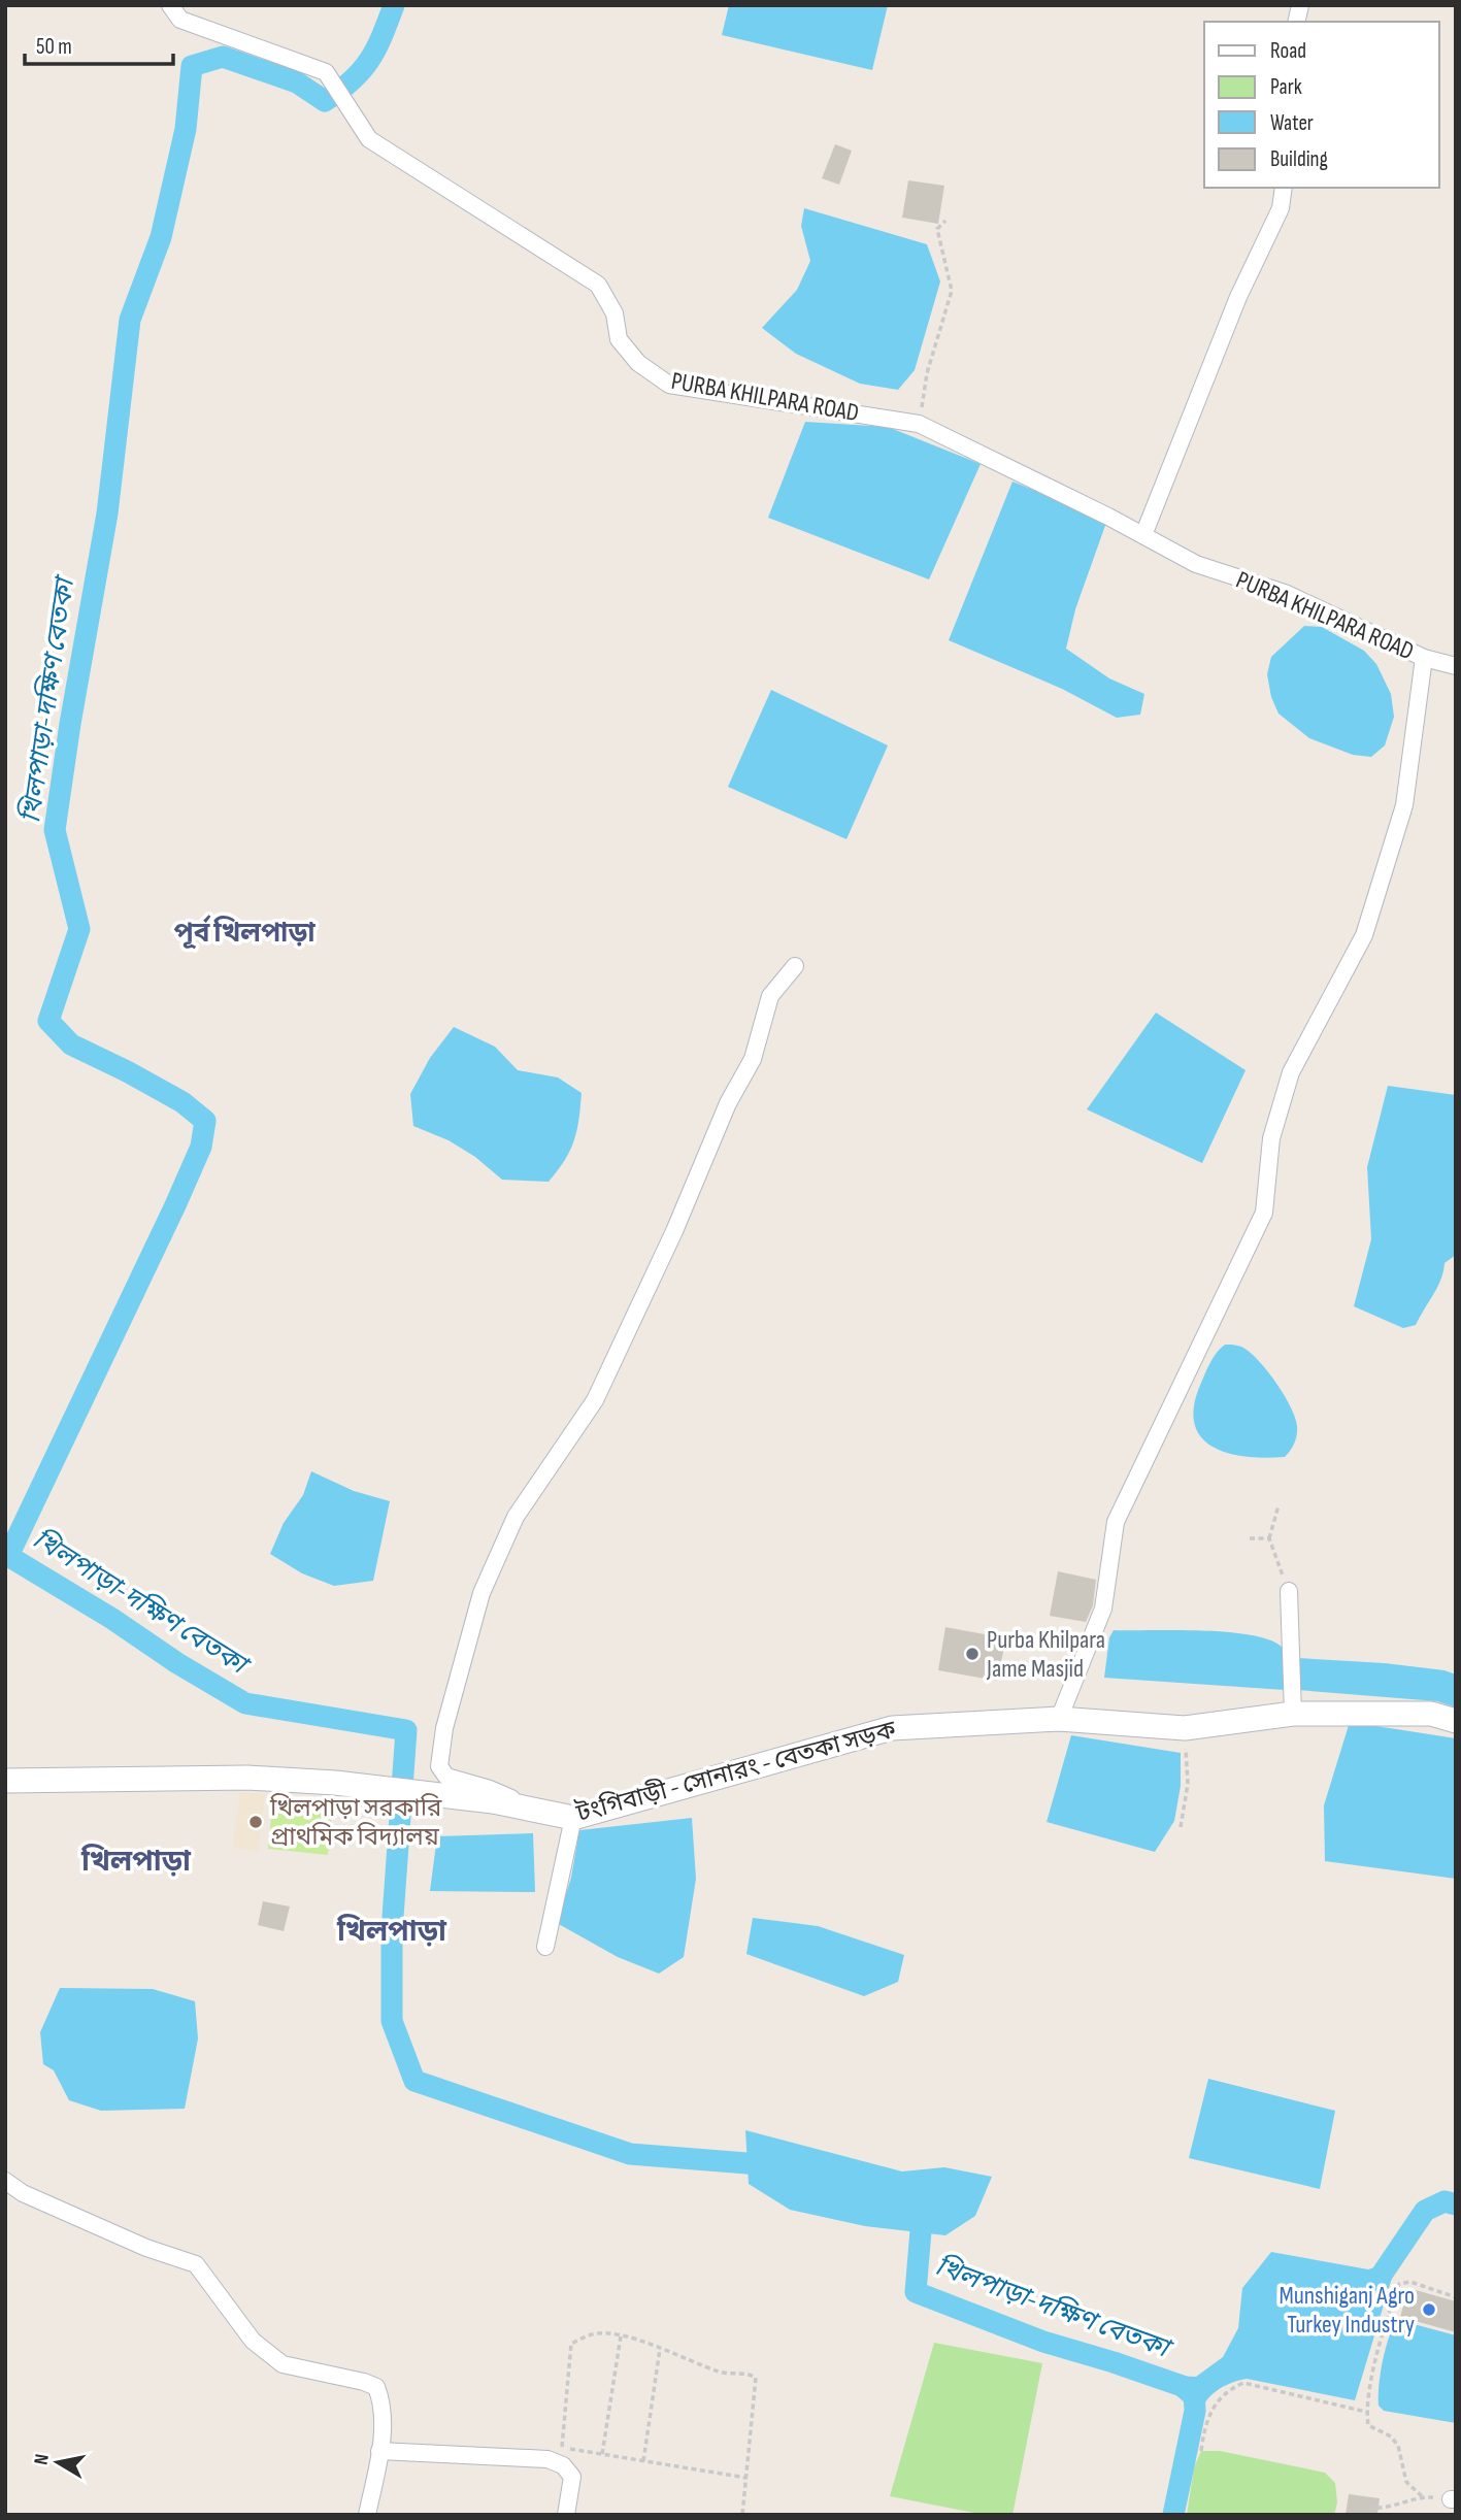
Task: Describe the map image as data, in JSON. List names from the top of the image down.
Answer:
{
  "streets": {
    "street": ["PURBA KHILPARA ROAD", "টংগিবাড়ী - সোনারং - বেতকা সড়ক"]
  },
  "districts": ["পূর্ব খিলপাড়া", "খিলপাড়া", "খিলপাড়া"],
  "water": ["খিলপাড়া-দক্ষিণ বেতকা"],
  "places": ["Purba Khilpara Jame Masjid", "খিলপাড়া সরকারি প্রাথমিক বিদ্যালয়", "Munshiganj Agro Turkey Industry"],
  "legend": [
    "Road",
    "Park",
    "Water",
    "Building"
  ],
  "scale_bar": "50 m",
  "north": "left"
}
